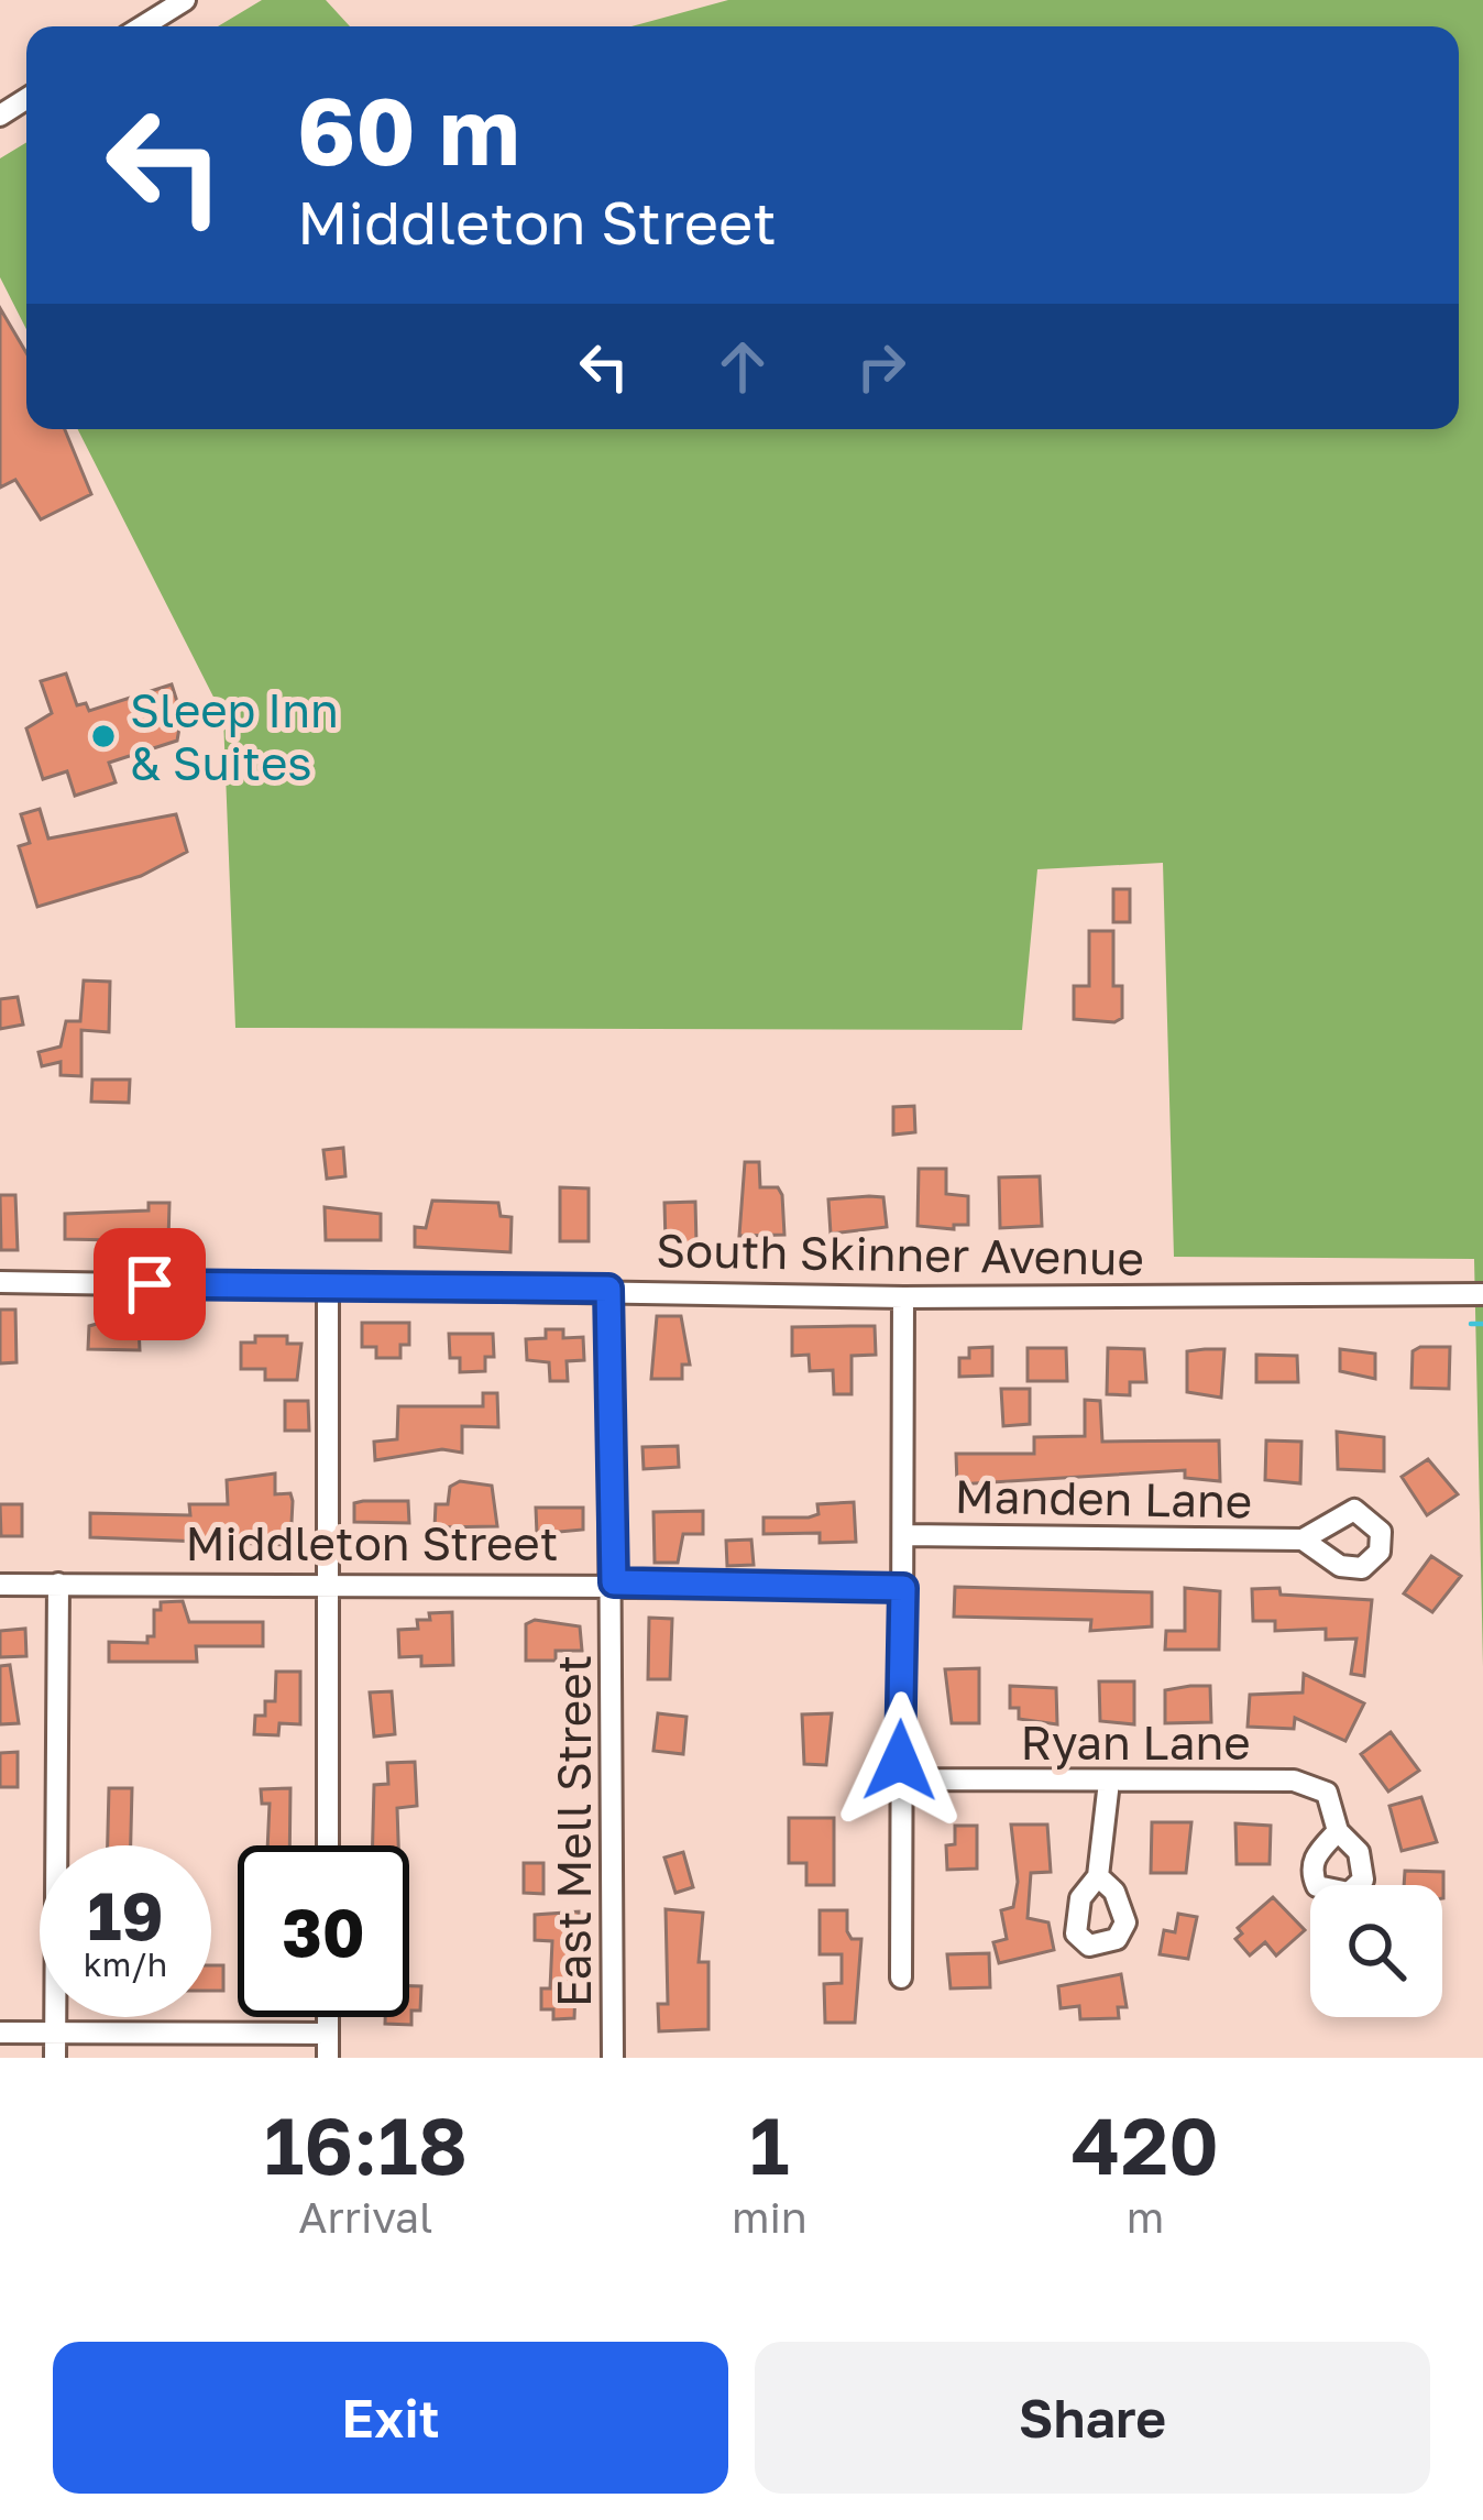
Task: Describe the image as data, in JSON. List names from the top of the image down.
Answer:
{
  "streets": {
    "street": [
      "South Skinner Avenue",
      "Manden Lane",
      "Middleton Street",
      "Ryan Lane",
      "East Mell Street"
    ]
  },
  "crossings": [
    ["South Skinner Avenue", "East Mell Street"],
    ["Middleton Street", "East Mell Street"]
  ],
  "places": ["Sleep Inn & Suites"],
  "page": {
    "turn": ["60 m", "Middleton Street"],
    "speed": "19 km/h",
    "limit": "30",
    "eta": [
      "16:18",
      "Arrival",
      "1",
      "min",
      "420",
      "m"
    ],
    "buttons": ["Exit", "Share"]
  }
}
